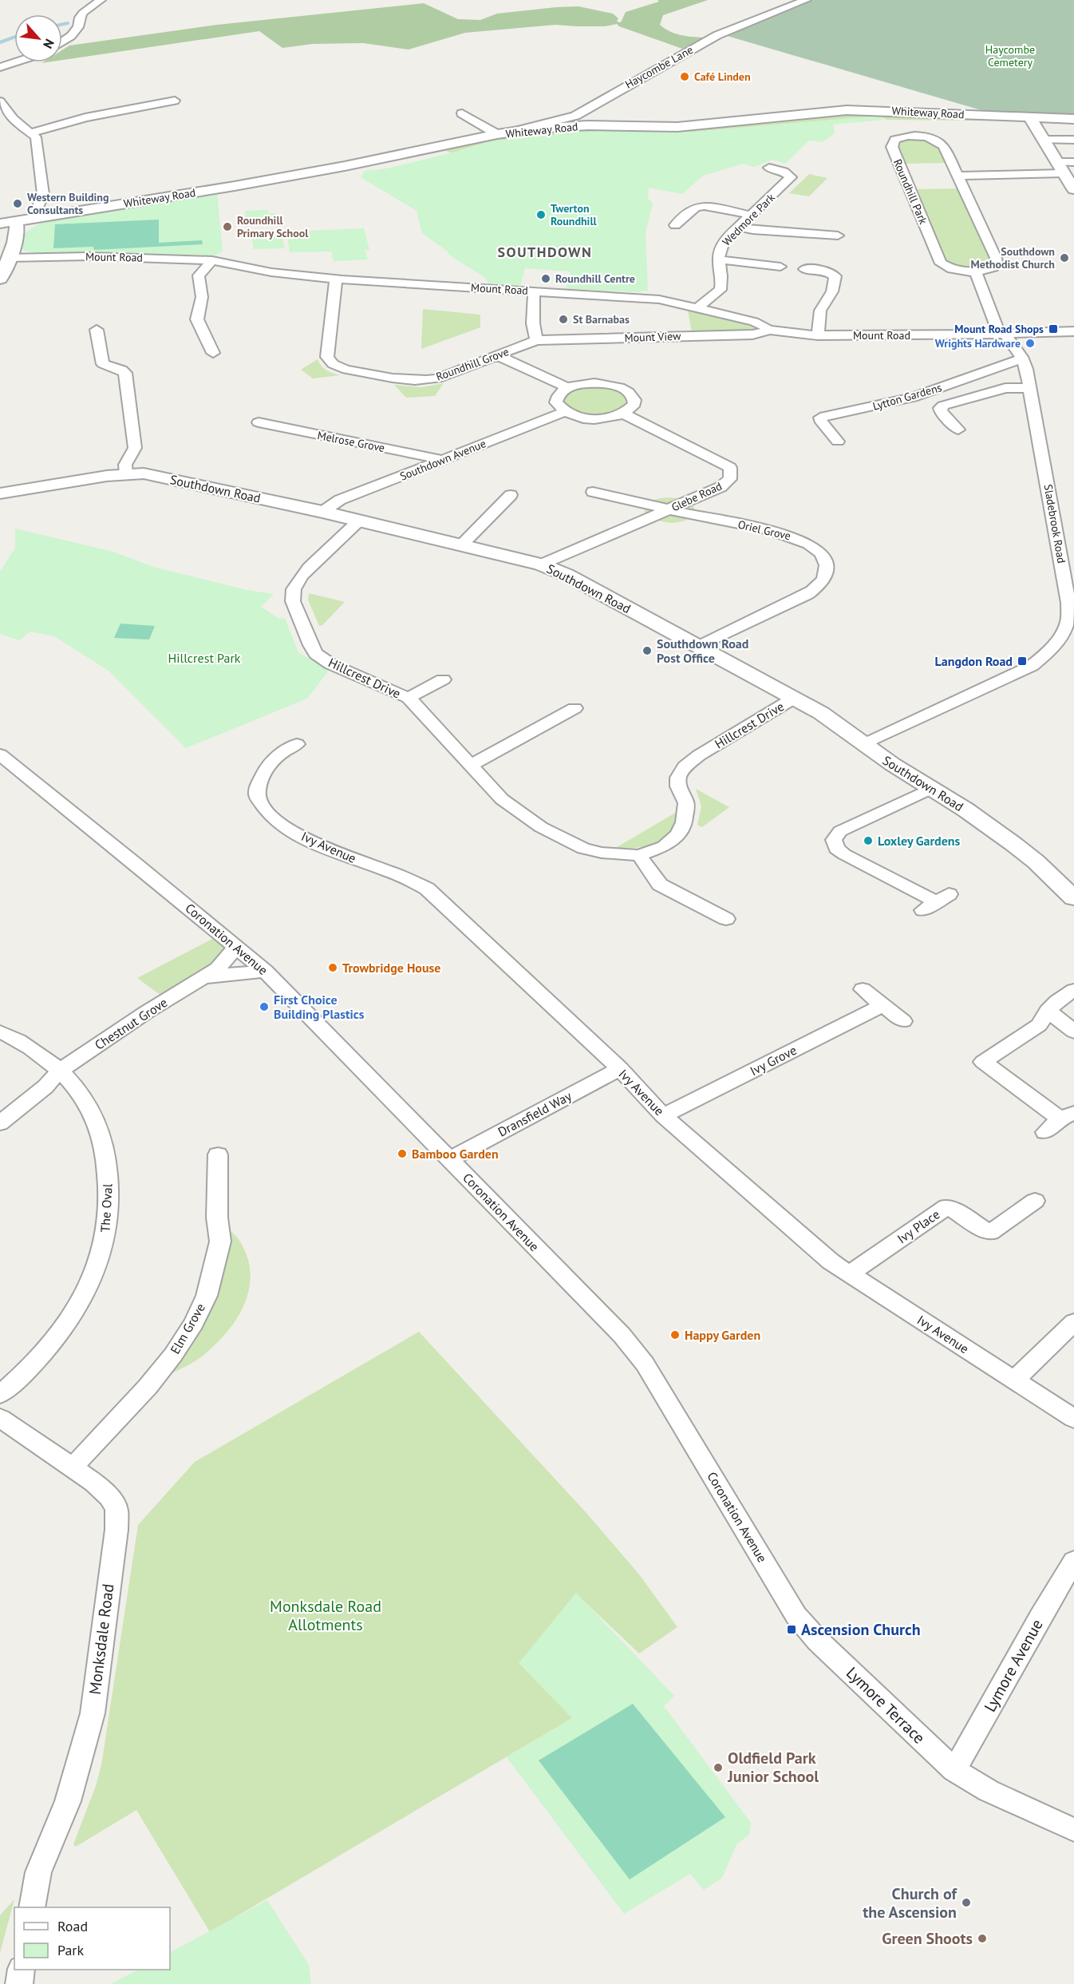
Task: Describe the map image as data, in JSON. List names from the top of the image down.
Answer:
{
  "streets": {
    "street": [
      "Haycombe Lane",
      "Whiteway Road",
      "Roundhill Park",
      "Wedmore Park",
      "Mount Road",
      "Mount View",
      "Roundhill Grove",
      "Lytton Gardens",
      "Melrose Grove",
      "Southdown Avenue",
      "Southdown Road",
      "Glebe Road",
      "Sladebrook Road",
      "Oriel Grove",
      "Hillcrest Drive",
      "Ivy Avenue",
      "Coronation Avenue",
      "Chestnut Grove",
      "Ivy Grove",
      "Dransfield Way",
      "The Oval",
      "Ivy Place",
      "Elm Grove",
      "Monksdale Road",
      "Lymore Avenue",
      "Lymore Terrace"
    ]
  },
  "crossings": [
    ["Haycombe Lane", "Whiteway Road"],
    ["Wedmore Park", "Mount Road"],
    ["Mount Road", "Mount View"],
    ["Mount Road", "Roundhill Grove"],
    ["Mount Road", "Sladebrook Road"],
    ["Mount View", "Roundhill Grove"],
    ["Lytton Gardens", "Sladebrook Road"],
    ["Melrose Grove", "Southdown Avenue"],
    ["Southdown Avenue", "Southdown Road"],
    ["Southdown Road", "Glebe Road"],
    ["Southdown Road", "Sladebrook Road"],
    ["Southdown Road", "Oriel Grove"],
    ["Southdown Road", "Hillcrest Drive"],
    ["Glebe Road", "Oriel Grove"],
    ["Ivy Avenue", "Ivy Grove"],
    ["Ivy Avenue", "Dransfield Way"],
    ["Ivy Avenue", "Ivy Place"],
    ["Coronation Avenue", "Chestnut Grove"],
    ["Coronation Avenue", "Dransfield Way"],
    ["Coronation Avenue", "Lymore Terrace"],
    ["Chestnut Grove", "The Oval"],
    ["Elm Grove", "Monksdale Road"],
    ["Lymore Avenue", "Lymore Terrace"]
  ],
  "districts": ["SOUTHDOWN"],
  "parks": ["Haycombe Cemetery", "Hillcrest Park", "Monksdale Road Allotments"],
  "places": {
    "other": [
      "Café Linden",
      "Western Building Consultants",
      "Twerton Roundhill",
      "Roundhill Primary School",
      "Southdown Methodist Church",
      "Roundhill Centre",
      "St Barnabas",
      "Wrights Hardware",
      "Southdown Road Post Office",
      "Loxley Gardens",
      "Trowbridge House",
      "First Choice Building Plastics",
      "Bamboo Garden",
      "Happy Garden",
      "Oldfield Park Junior School",
      "Church of the Ascension",
      "Green Shoots"
    ],
    "transit": ["Mount Road Shops", "Langdon Road", "Ascension Church"]
  },
  "legend": ["Road", "Park"],
  "north": "bottom right"
}
